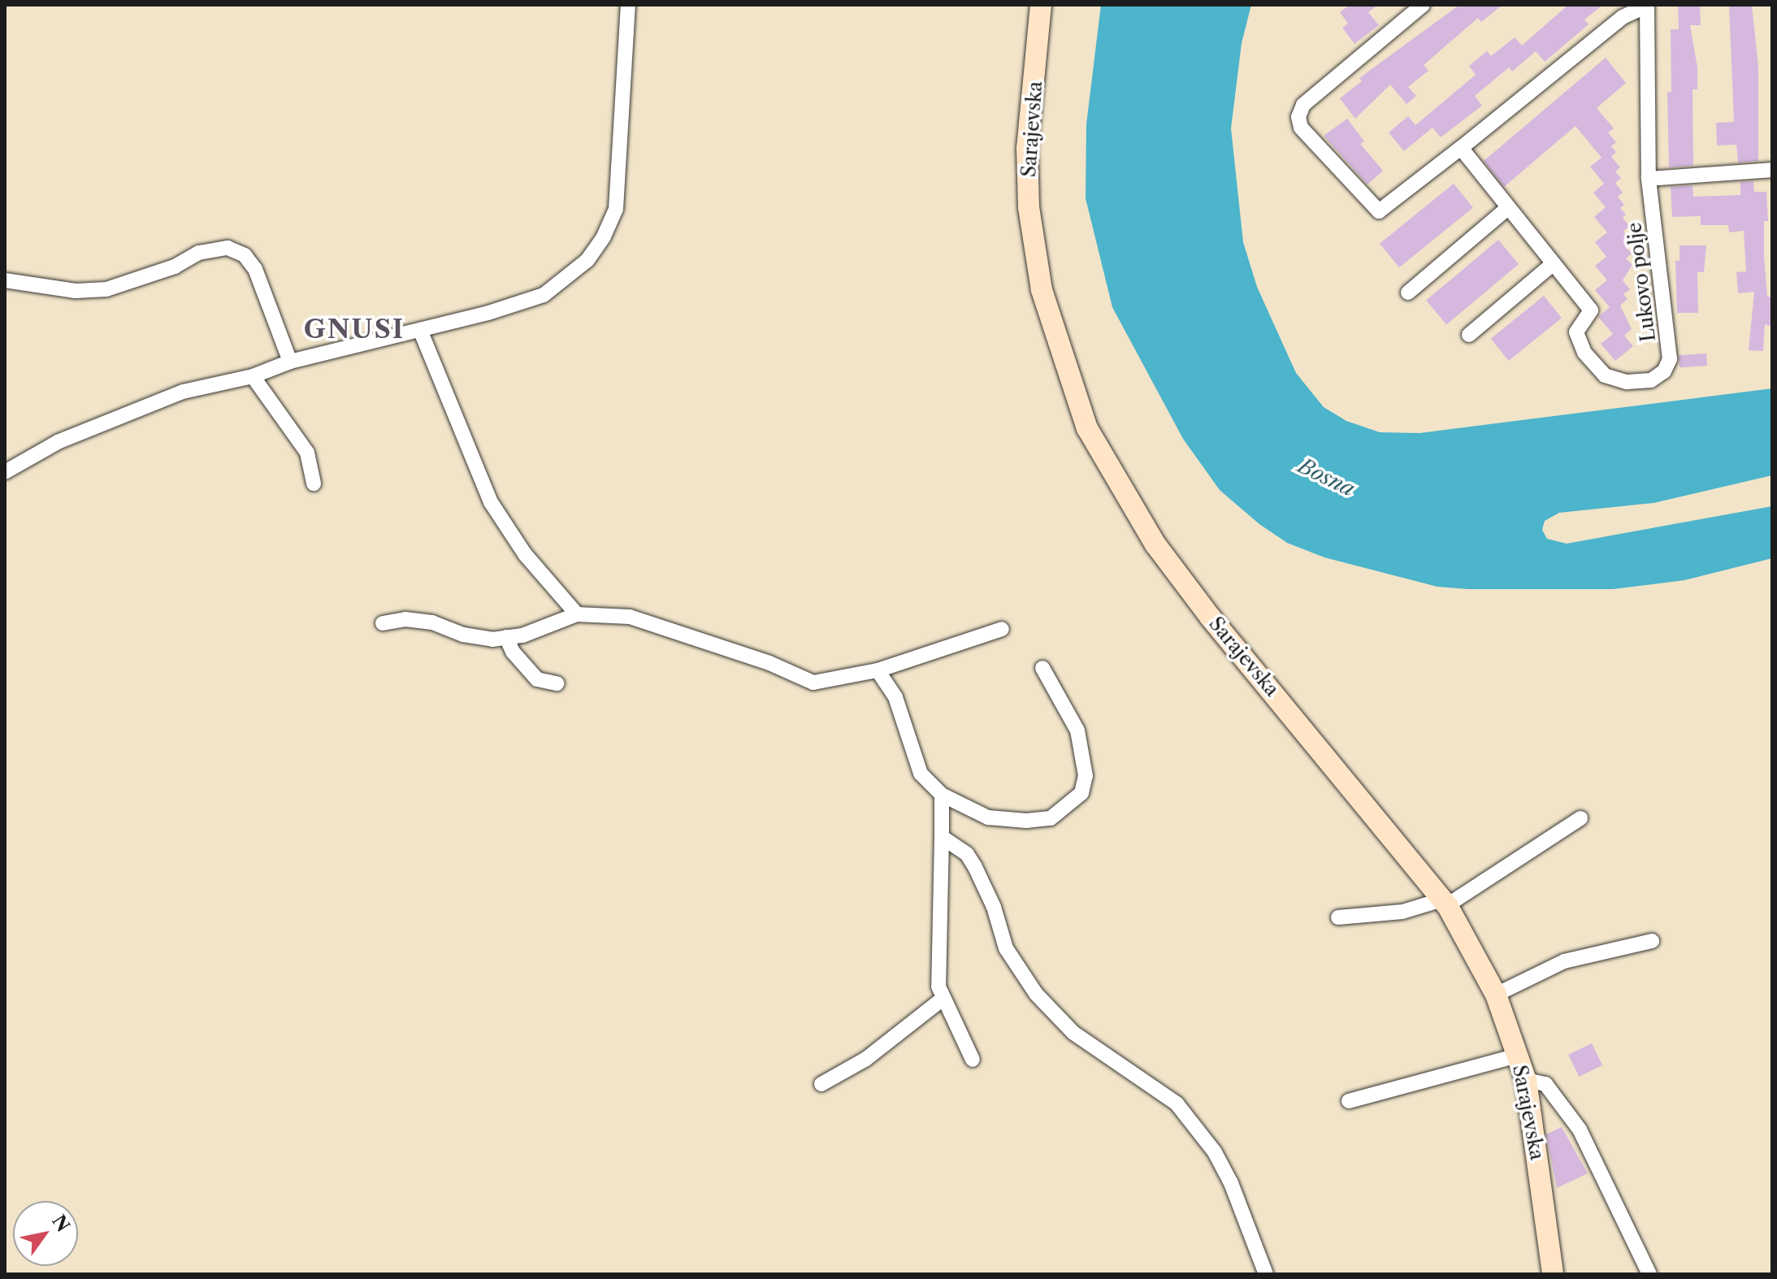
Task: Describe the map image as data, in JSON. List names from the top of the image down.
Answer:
{
  "streets": {
    "main road": ["Sarajevska"],
    "street": ["Lukovo polje"]
  },
  "districts": ["GNUSI"],
  "water": ["Bosna"],
  "north": "top right"
}
